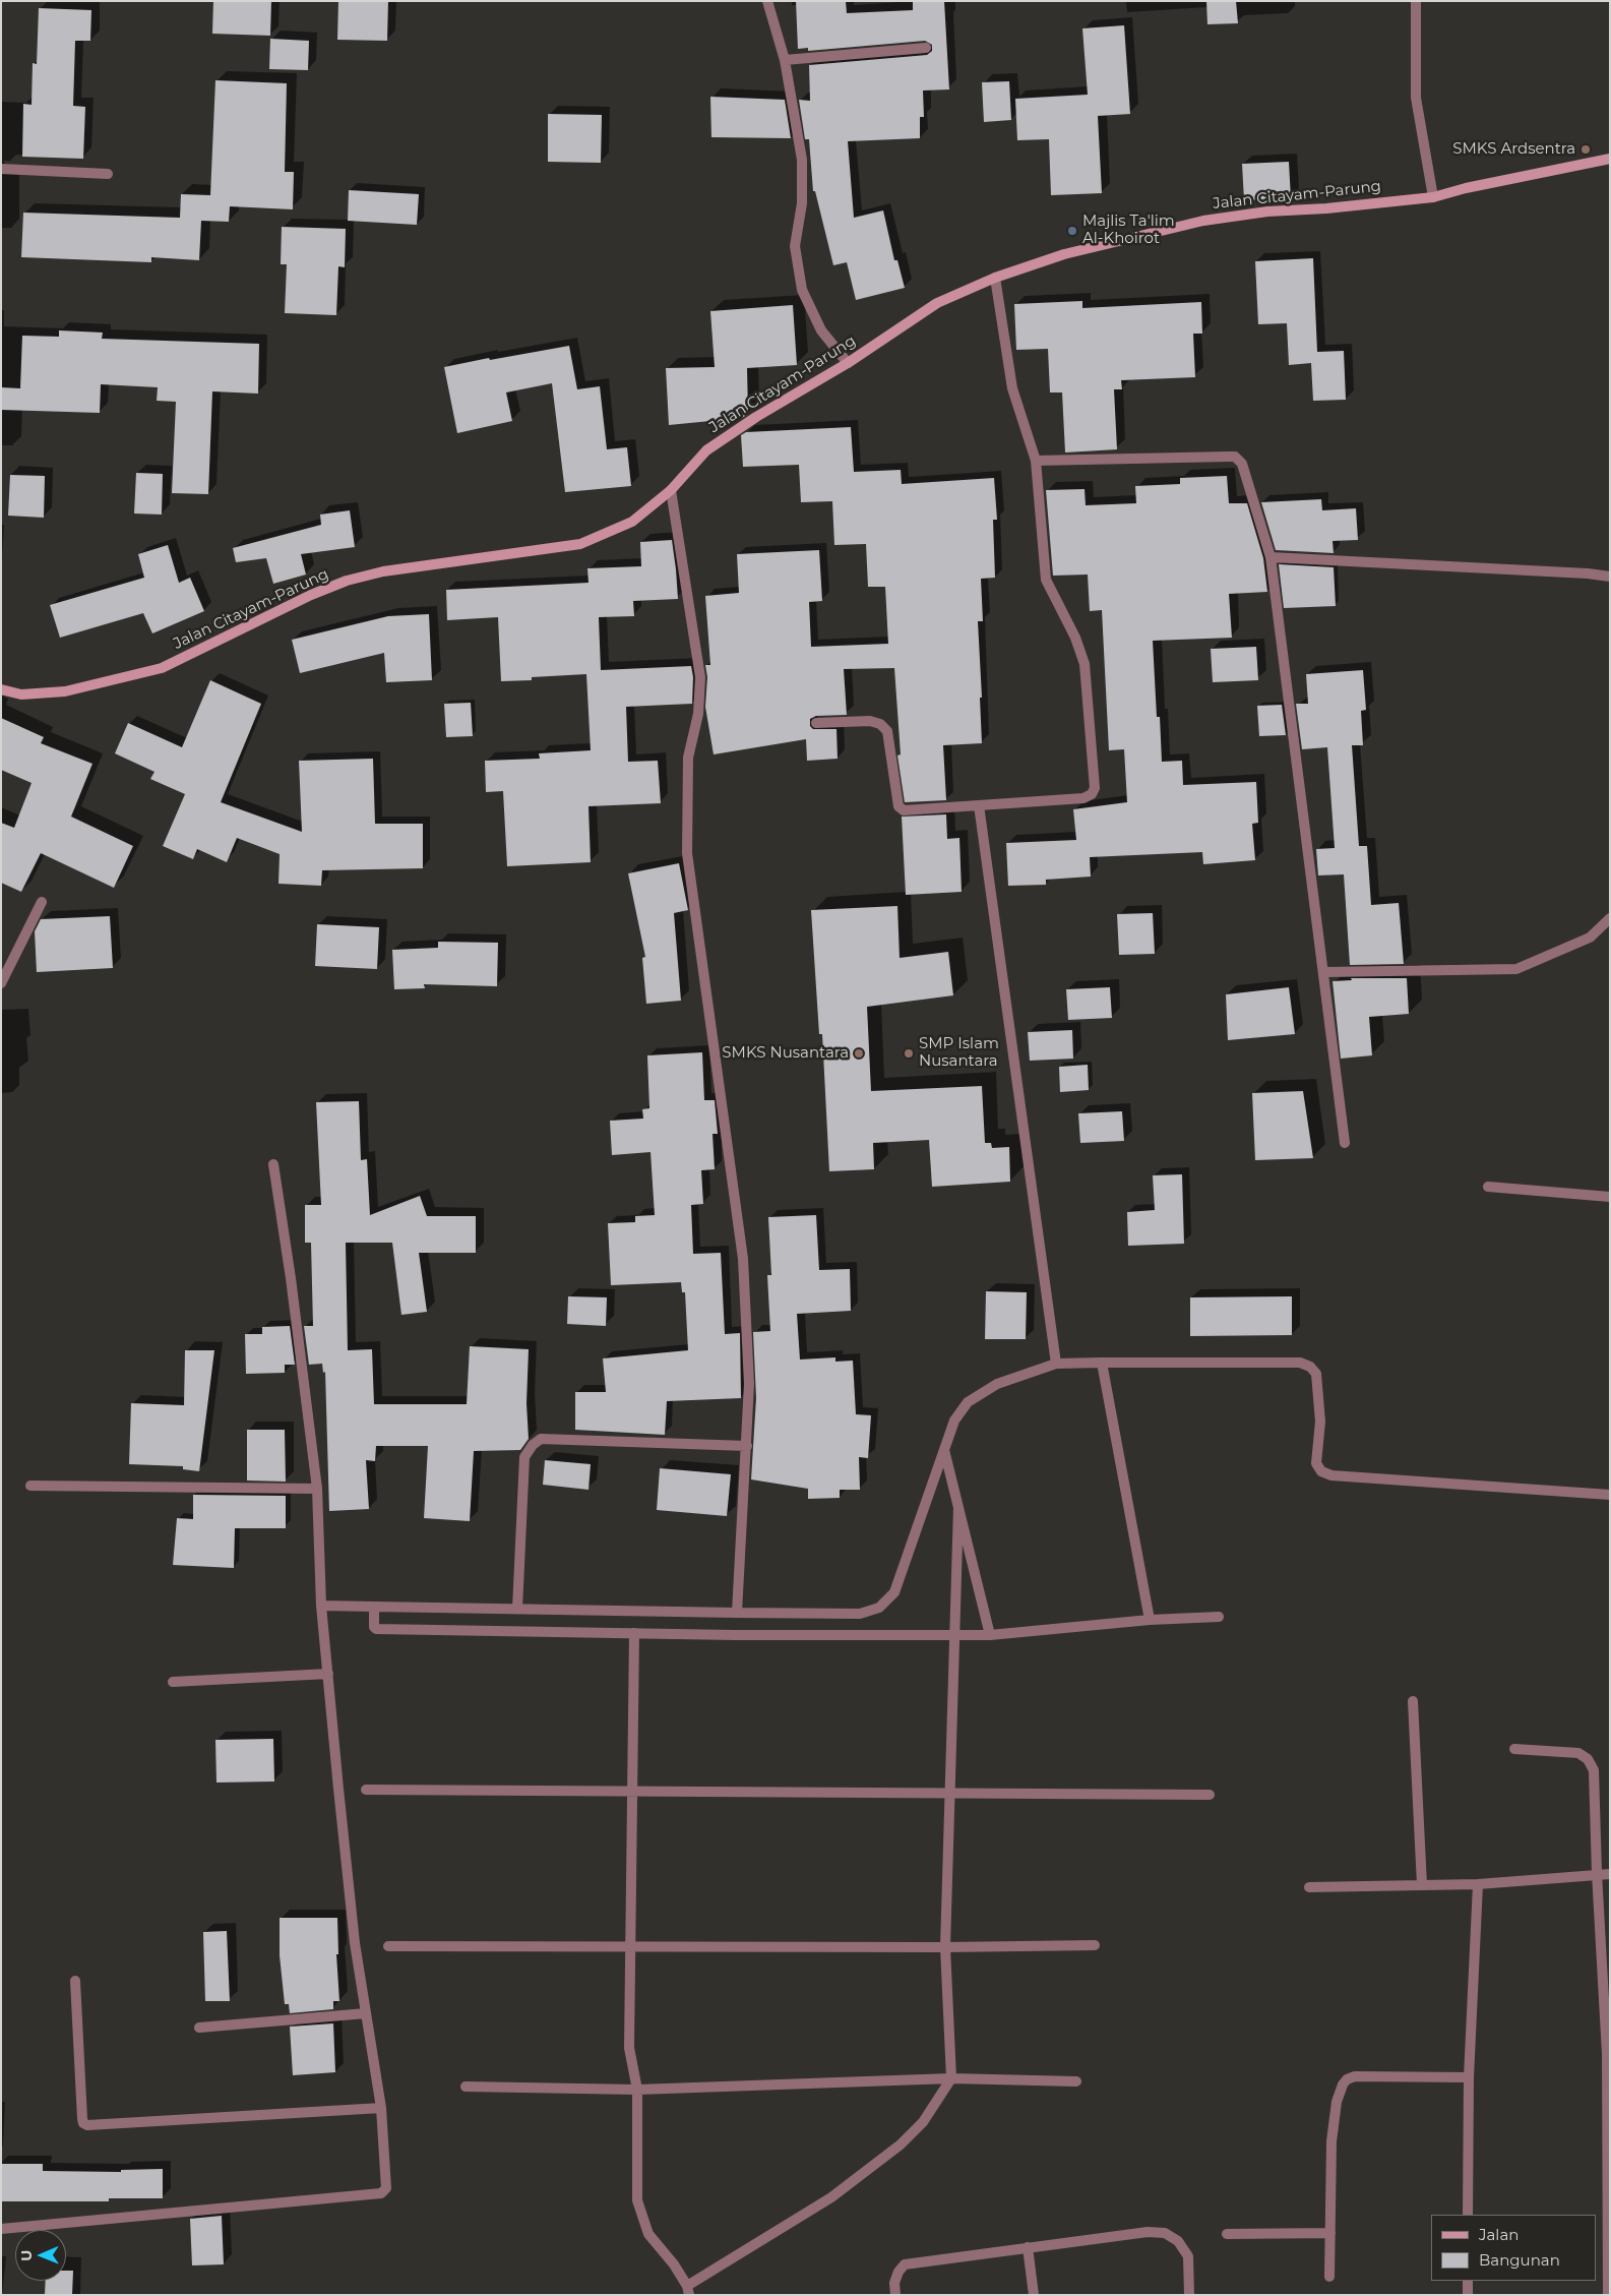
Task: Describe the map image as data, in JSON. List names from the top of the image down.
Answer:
{
  "streets": {
    "street": ["Jalan Citayam-Parung"]
  },
  "places": [
    "SMKS Ardsentra",
    "Majlis Ta'lim Al-Khoirot",
    "SMKS Nusantara",
    "SMP Islam Nusantara"
  ],
  "legend": ["Jalan", "Bangunan"],
  "north": "left"
}
